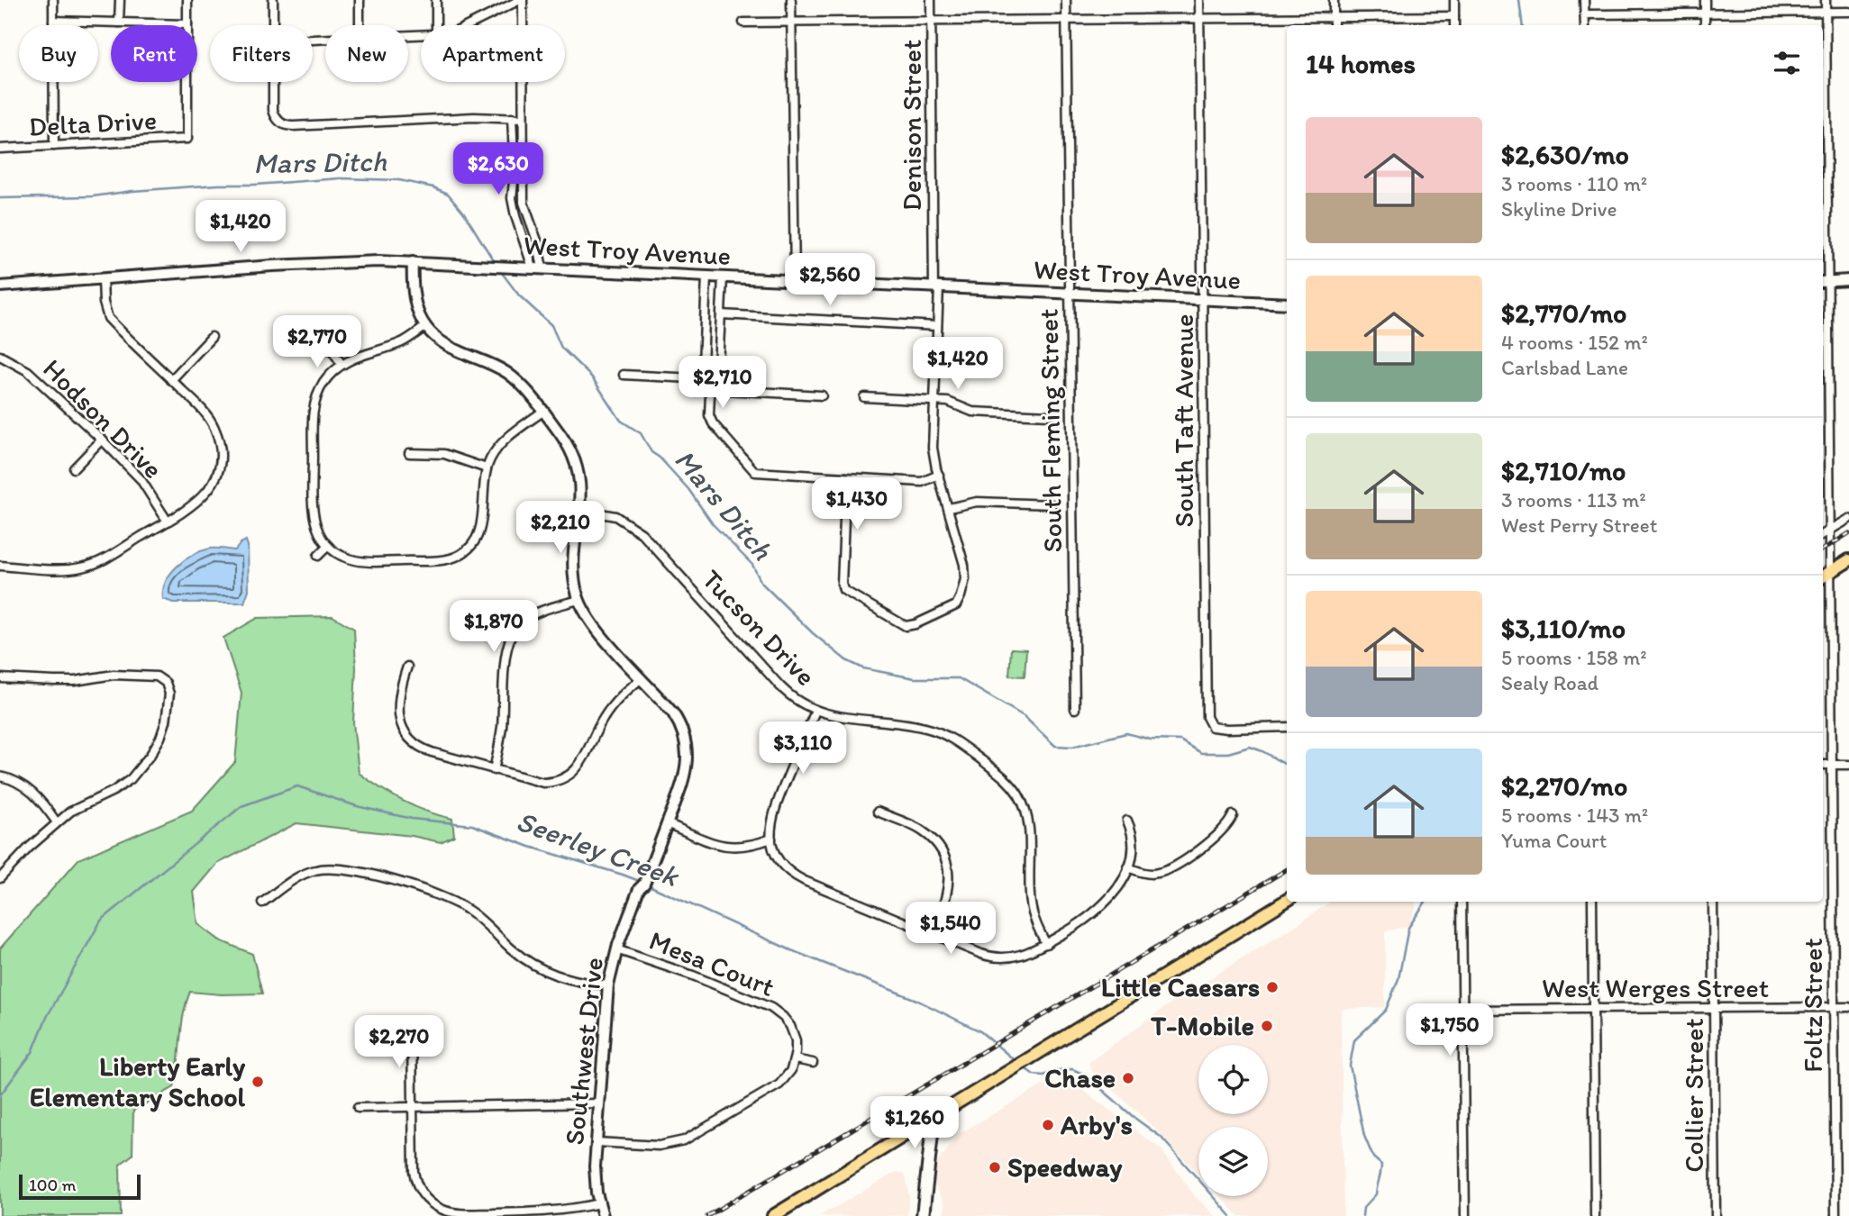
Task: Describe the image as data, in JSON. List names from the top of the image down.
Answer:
{
  "streets": {
    "street": [
      "Delta Drive",
      "Denison Street",
      "West Troy Avenue",
      "Hodson Drive",
      "South Taft Avenue",
      "South Fleming Street",
      "Tucson Drive",
      "Mesa Court",
      "West Werges Street",
      "Foltz Street",
      "Southwest Drive",
      "Collier Street"
    ]
  },
  "crossings": [
    ["Denison Street", "West Troy Avenue"],
    ["West Troy Avenue", "South Taft Avenue"],
    ["West Troy Avenue", "South Fleming Street"],
    ["West Troy Avenue", "Southwest Drive"],
    ["Tucson Drive", "Southwest Drive"],
    ["Mesa Court", "Southwest Drive"],
    ["West Werges Street", "Foltz Street"],
    ["West Werges Street", "Collier Street"]
  ],
  "water": ["Mars Ditch", "Seerley Creek"],
  "places": [
    "Little Caesars",
    "T-Mobile",
    "Chase",
    "Liberty Early Elementary School",
    "Arby's",
    "Speedway"
  ],
  "scale_bar": "100 m",
  "page": {
    "chip": [
      "Buy",
      "Rent",
      "Filters",
      "New",
      "Apartment"
    ],
    "heading": "14 homes",
    "list": [
      {
        "name": "$2,630/mo",
        "note": "3 rooms · 110 m² · Skyline Drive"
      },
      {
        "name": "$2,770/mo",
        "note": "4 rooms · 152 m² · Carlsbad Lane"
      },
      {
        "name": "$2,710/mo",
        "note": "3 rooms · 113 m² · West Perry Street"
      },
      {
        "name": "$3,110/mo",
        "note": "5 rooms · 158 m² · Sealy Road"
      },
      {
        "name": "$2,270/mo",
        "note": "5 rooms · 143 m² · Yuma Court"
      }
    ],
    "price": [
      "$2,630",
      "$1,420",
      "$2,560",
      "$2,770",
      "$1,420",
      "$2,710",
      "$1,430",
      "$2,210",
      "$1,870",
      "$3,110",
      "$1,540",
      "$1,750",
      "$2,270",
      "$1,260"
    ],
    "scale": "100 m"
  }
}
